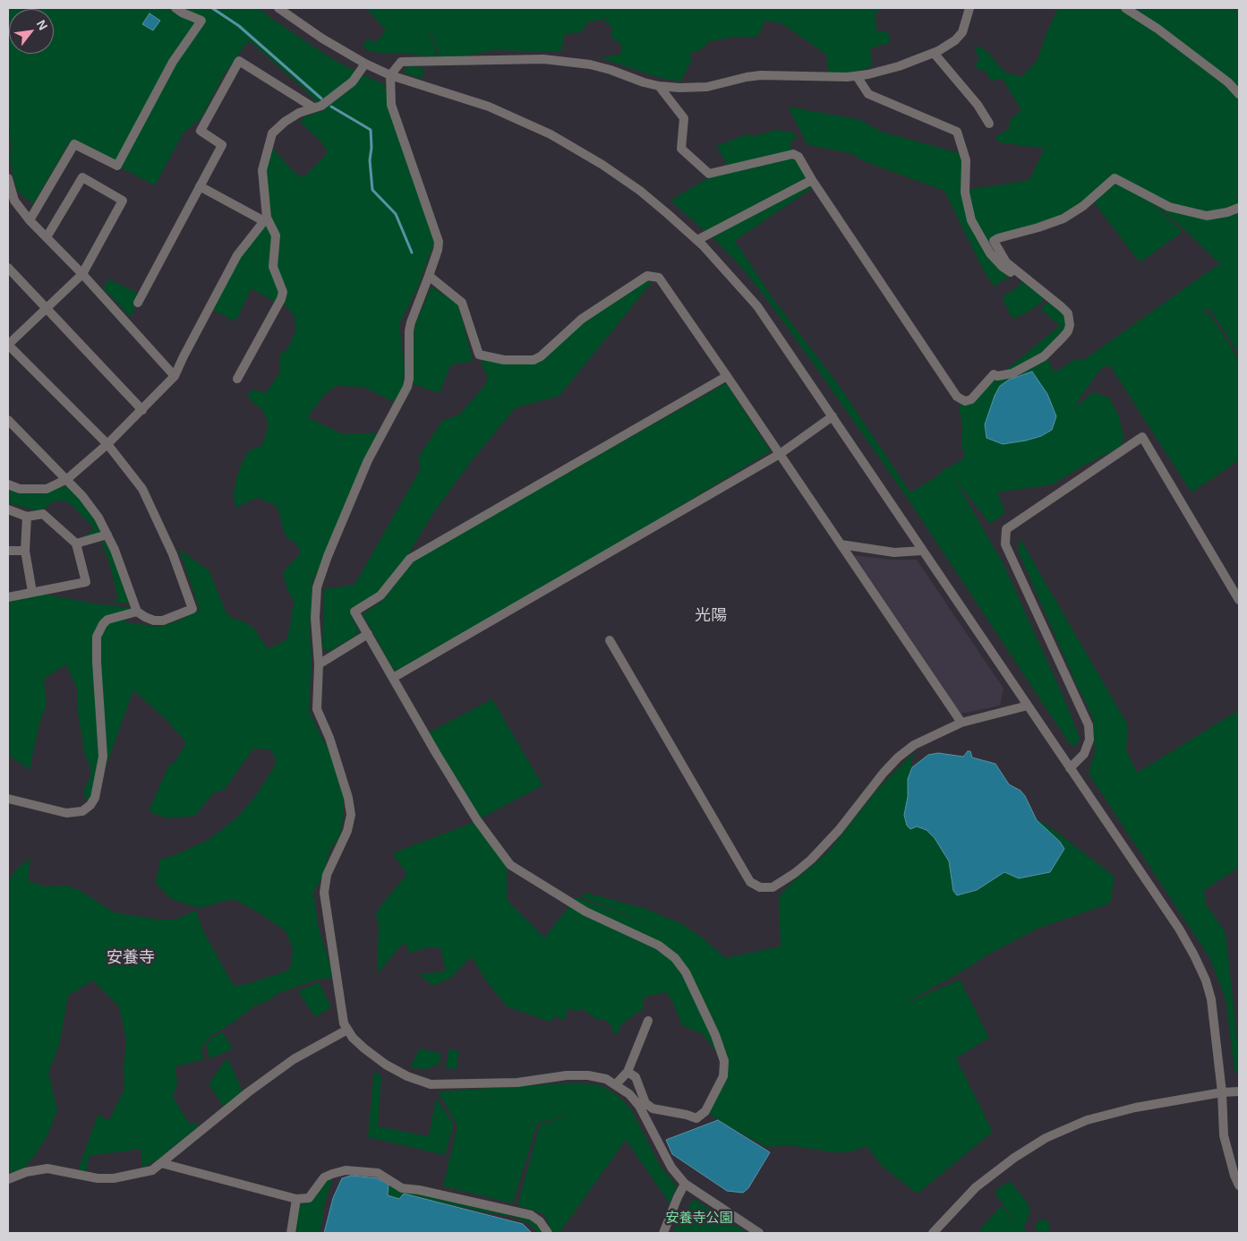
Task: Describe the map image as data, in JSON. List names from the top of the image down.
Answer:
{
  "districts": ["光陽", "安養寺"],
  "parks": ["安養寺公園"],
  "north": "top right"
}
